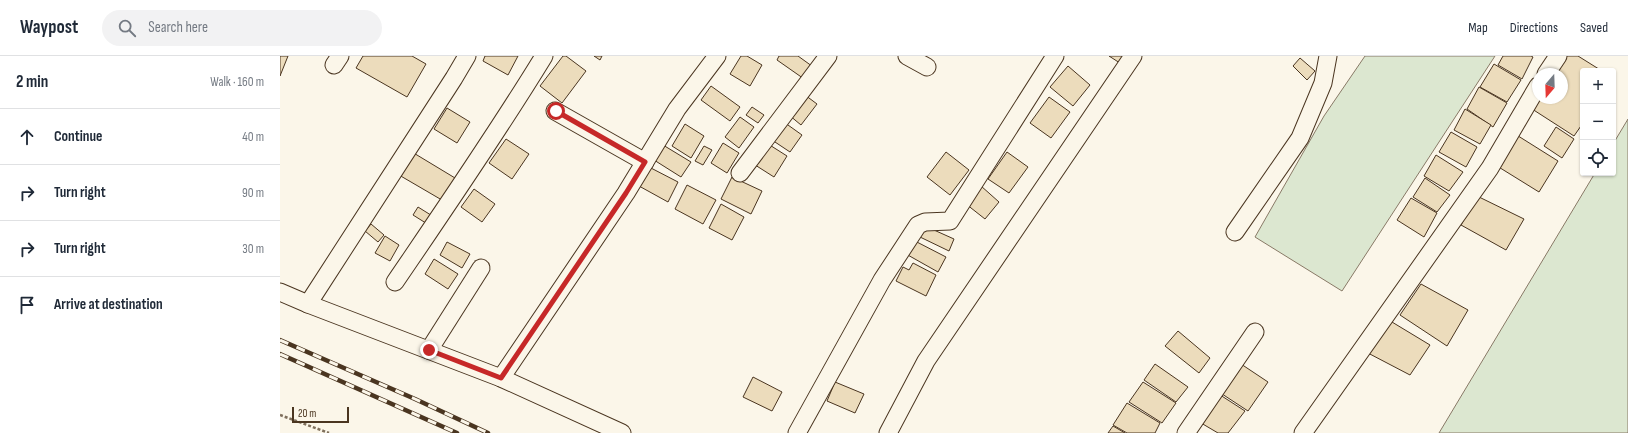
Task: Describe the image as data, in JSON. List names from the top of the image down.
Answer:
{
  "scale_bar": "20 m",
  "north": "bottom",
  "page": {
    "header": "Waypost",
    "search": "Search here",
    "nav": ["Map", "Directions", "Saved"],
    "heading": ["2 min", "Walk · 160 m"],
    "map_buttons": ["+", "−"],
    "list": [
      ["Continue", "40 m"],
      ["Turn right", "90 m"],
      ["Turn right", "30 m"],
      "Arrive at destination"
    ],
    "scale": "20 m"
  }
}
